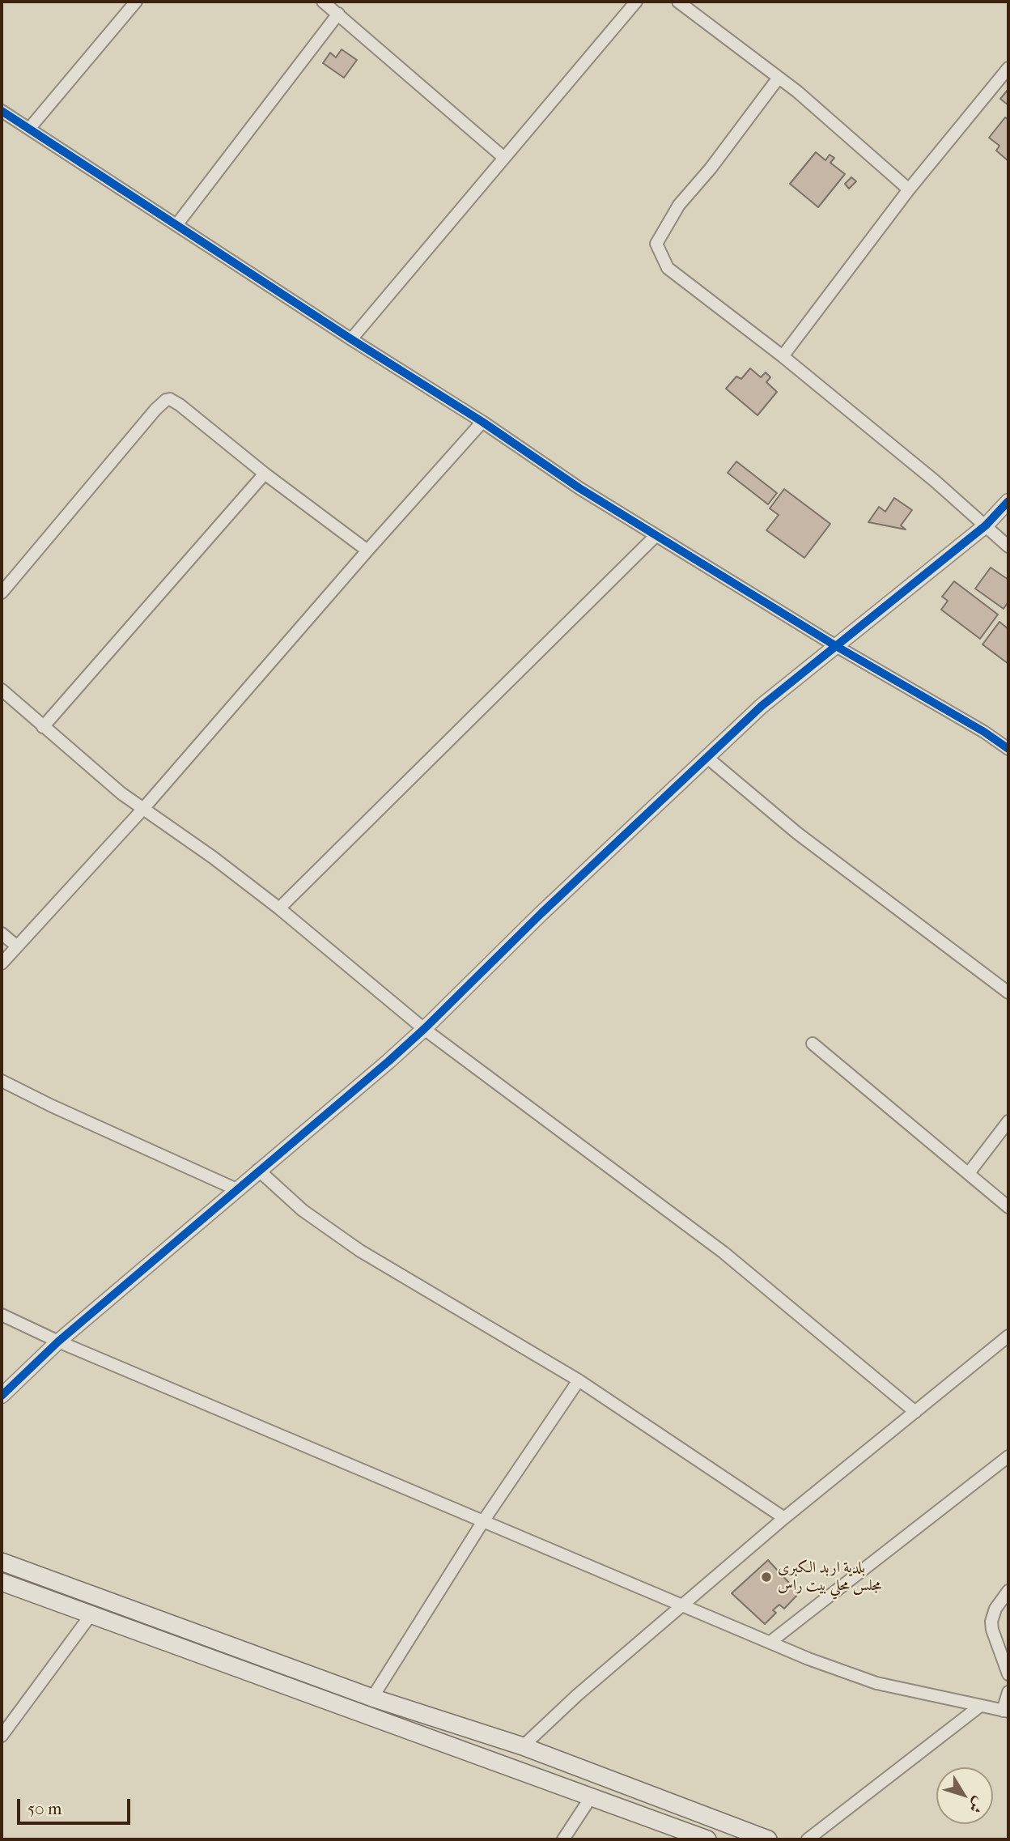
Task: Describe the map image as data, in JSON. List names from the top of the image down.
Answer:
{
  "places": ["بلدية اربد الكبرى مجلس محلي بيت راس"],
  "scale_bar": "50 m",
  "north": "bottom right"
}
